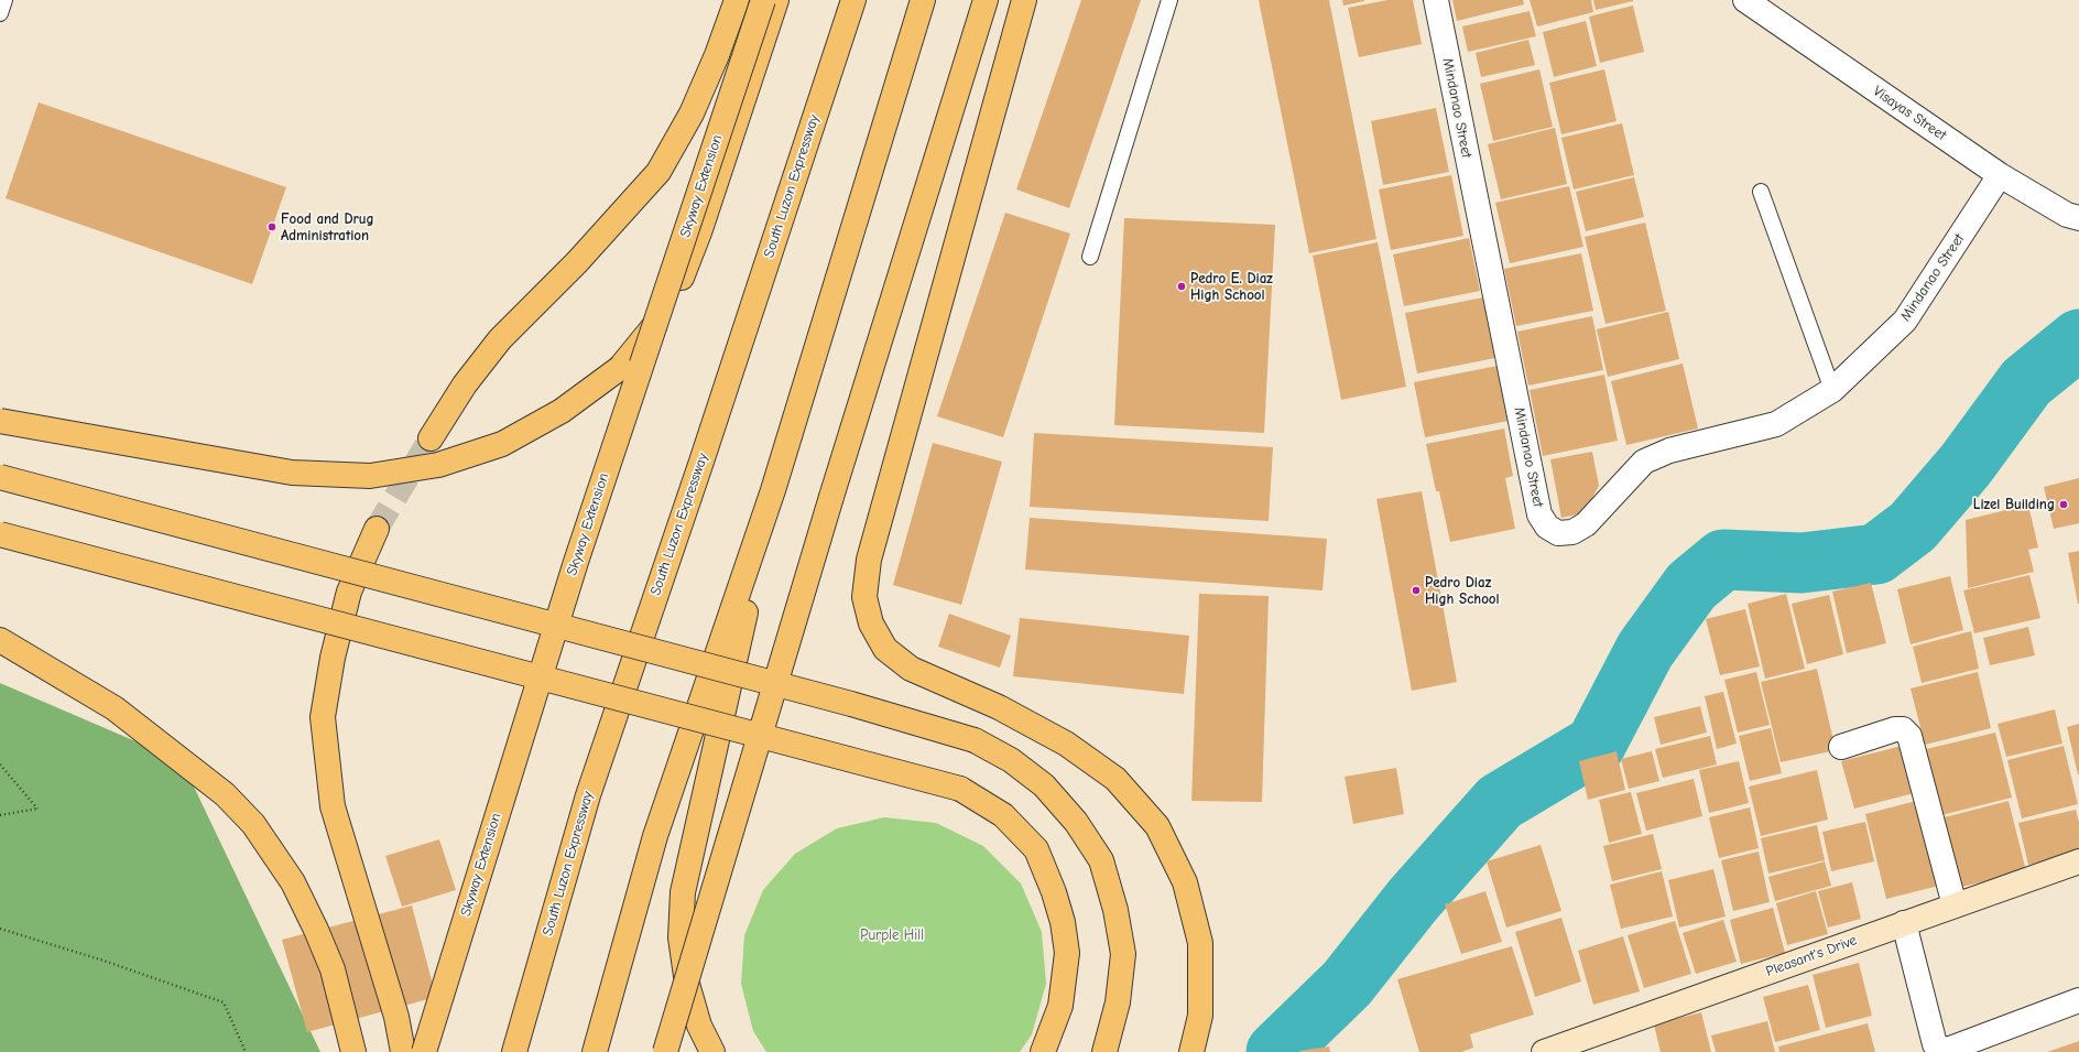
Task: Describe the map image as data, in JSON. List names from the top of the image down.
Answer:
{
  "streets": {
    "highway": ["Skyway Extension", "South Luzon Expressway"],
    "street": ["Mindanao Street", "Visayas Street", "Pleasant's Drive"]
  },
  "crossings": [
    ["Mindanao Street", "Visayas Street"]
  ],
  "parks": ["Purple Hill"],
  "places": [
    "Food and Drug Administration",
    "Pedro E. Diaz High School",
    "Lizel Building",
    "Pedro Diaz High School"
  ]
}
